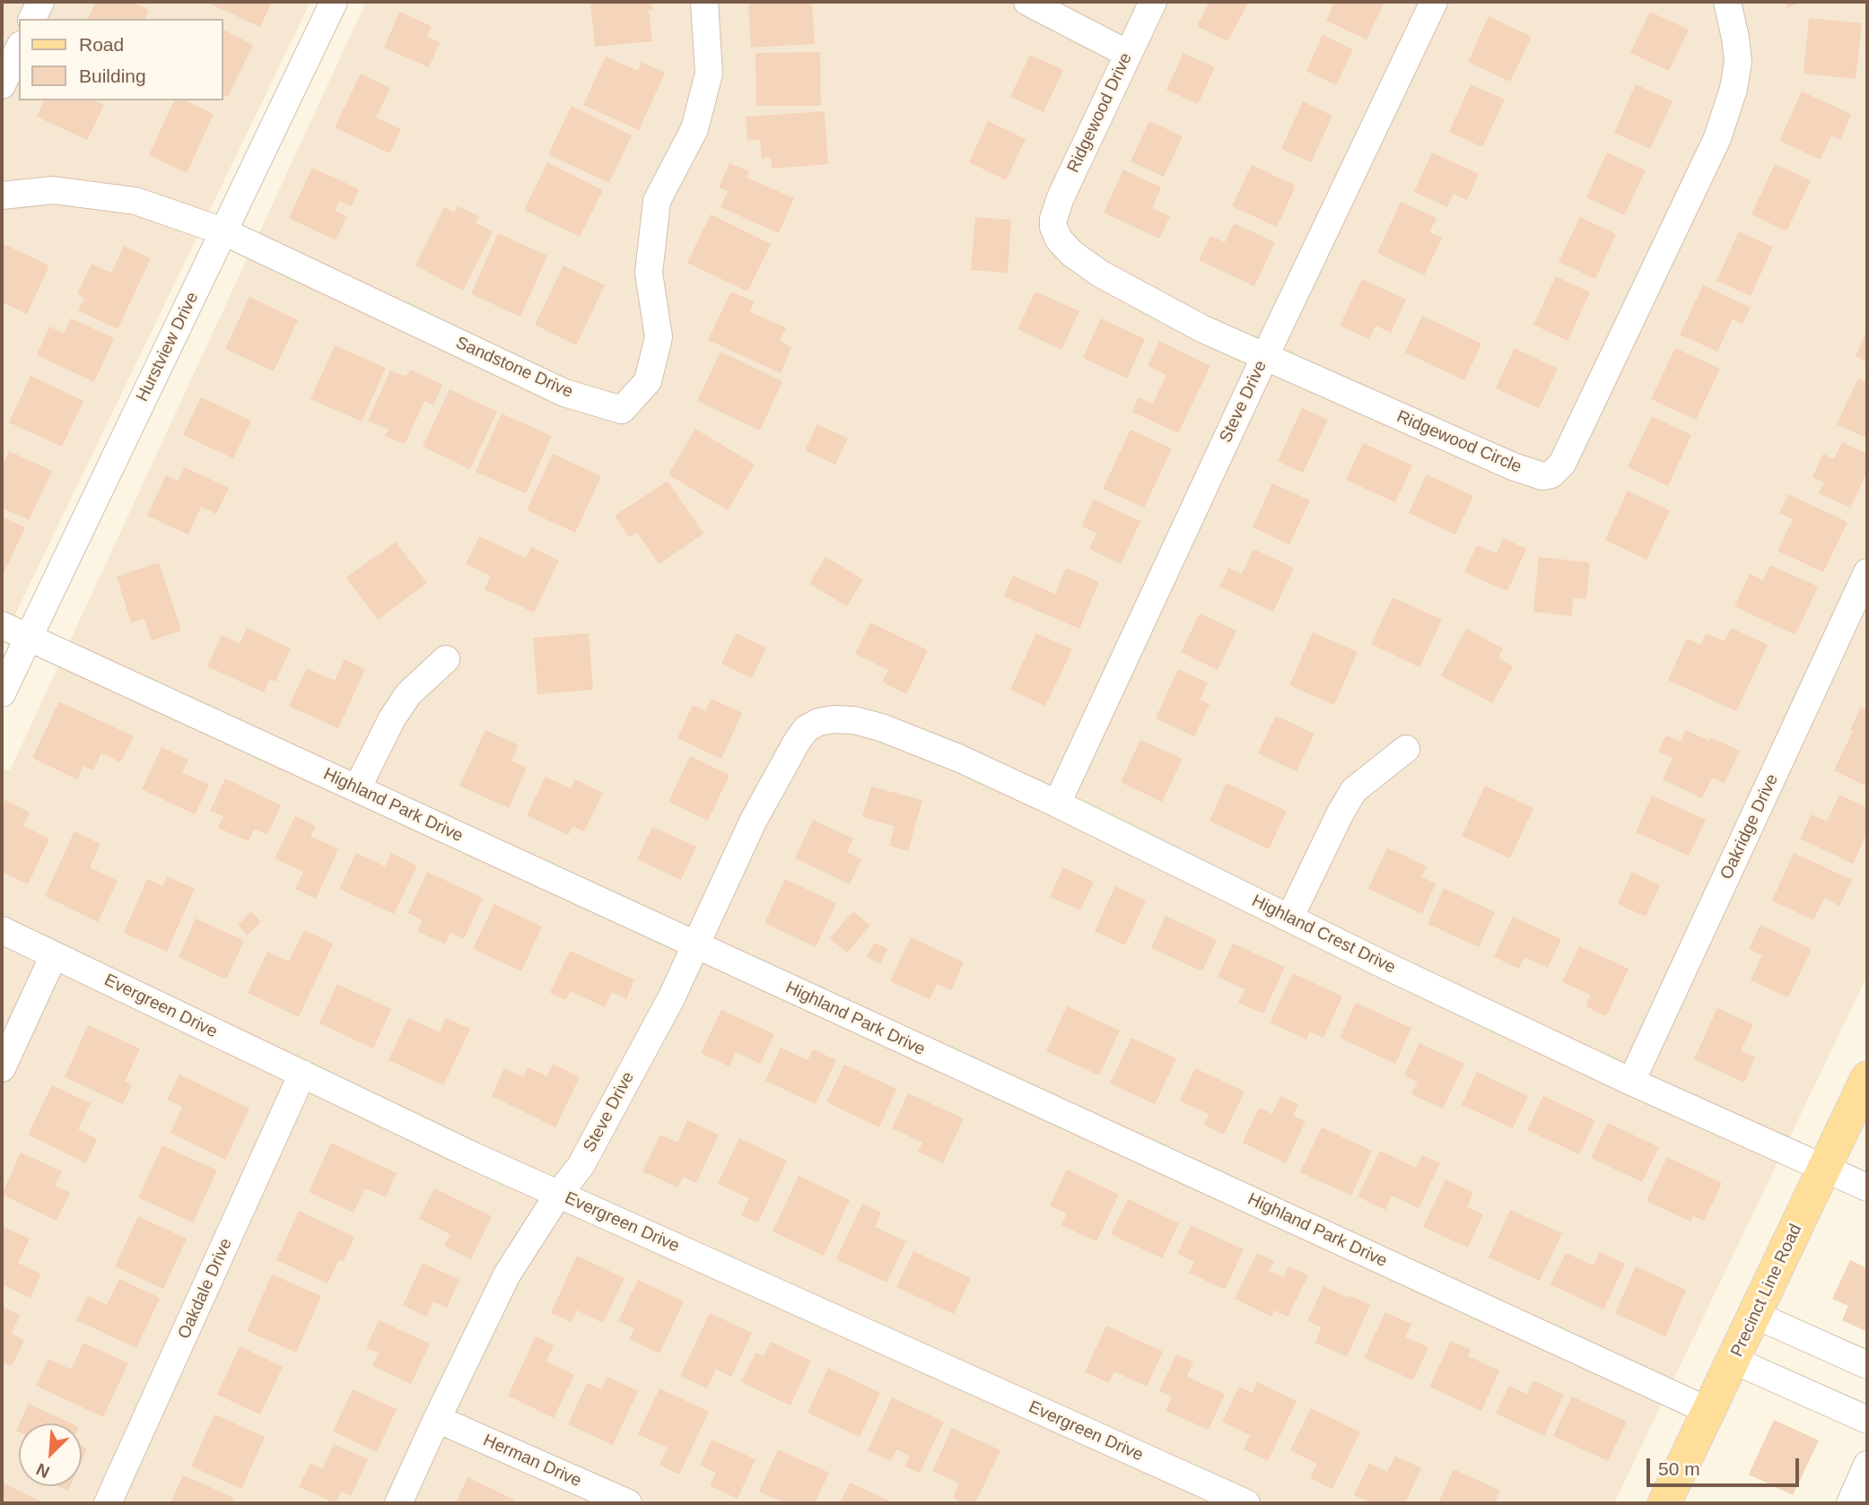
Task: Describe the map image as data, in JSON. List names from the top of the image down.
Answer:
{
  "streets": {
    "main road": ["Precinct Line Road"],
    "street": [
      "Ridgewood Drive",
      "Hurstview Drive",
      "Sandstone Drive",
      "Steve Drive",
      "Ridgewood Circle",
      "Highland Park Drive",
      "Oakridge Drive",
      "Highland Crest Drive",
      "Evergreen Drive",
      "Oakdale Drive",
      "Herman Drive"
    ]
  },
  "crossings": [
    ["Ridgewood Drive", "Ridgewood Circle"],
    ["Hurstview Drive", "Sandstone Drive"],
    ["Hurstview Drive", "Highland Park Drive"],
    ["Steve Drive", "Ridgewood Circle"],
    ["Steve Drive", "Highland Park Drive"],
    ["Steve Drive", "Highland Crest Drive"],
    ["Steve Drive", "Evergreen Drive"],
    ["Steve Drive", "Herman Drive"],
    ["Highland Park Drive", "Precinct Line Road"],
    ["Oakridge Drive", "Highland Crest Drive"],
    ["Highland Crest Drive", "Precinct Line Road"],
    ["Evergreen Drive", "Oakdale Drive"]
  ],
  "legend": ["Road", "Building"],
  "scale_bar": "50 m",
  "north": "bottom left"
}
